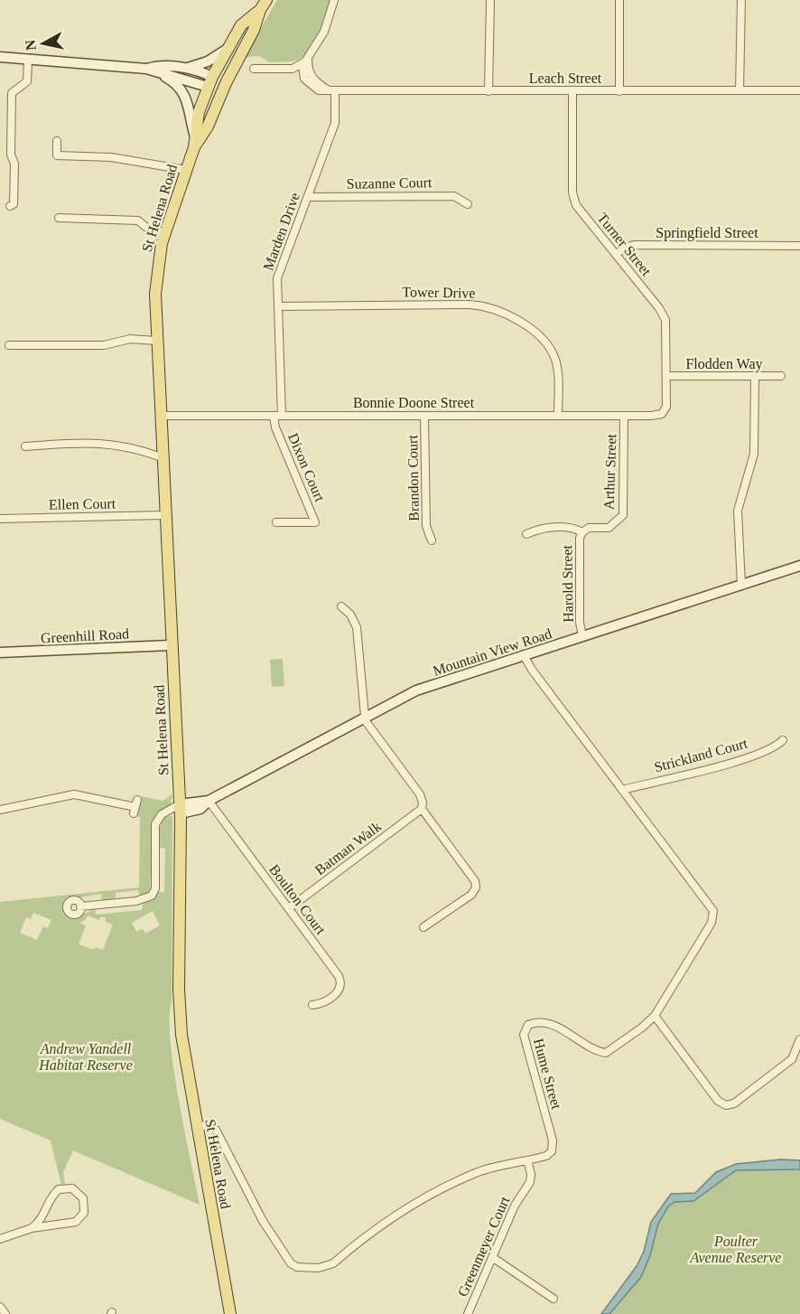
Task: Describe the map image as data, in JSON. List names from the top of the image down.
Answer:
{
  "streets": {
    "main road": ["St Helena Road"],
    "street": [
      "Leach Street",
      "Suzanne Court",
      "Marden Drive",
      "Springfield Street",
      "Turner Street",
      "Tower Drive",
      "Flodden Way",
      "Bonnie Doone Street",
      "Dixon Court",
      "Arthur Street",
      "Brandon Court",
      "Ellen Court",
      "Harold Street",
      "Greenhill Road",
      "Mountain View Road",
      "Strickland Court",
      "Batman Walk",
      "Boulton Court",
      "Hume Street",
      "Greenmeyer Court"
    ]
  },
  "crossings": [
    ["Leach Street", "Marden Drive"],
    ["Leach Street", "Turner Street"],
    ["Suzanne Court", "Marden Drive"],
    ["St Helena Road", "Bonnie Doone Street"],
    ["St Helena Road", "Ellen Court"],
    ["St Helena Road", "Greenhill Road"],
    ["St Helena Road", "Mountain View Road"],
    ["St Helena Road", "Hume Street"],
    ["Marden Drive", "Tower Drive"],
    ["Marden Drive", "Bonnie Doone Street"],
    ["Marden Drive", "Dixon Court"],
    ["Springfield Street", "Turner Street"],
    ["Turner Street", "Flodden Way"],
    ["Turner Street", "Bonnie Doone Street"],
    ["Tower Drive", "Bonnie Doone Street"],
    ["Bonnie Doone Street", "Dixon Court"],
    ["Bonnie Doone Street", "Arthur Street"],
    ["Bonnie Doone Street", "Brandon Court"],
    ["Arthur Street", "Harold Street"],
    ["Harold Street", "Mountain View Road"],
    ["Mountain View Road", "Boulton Court"],
    ["Mountain View Road", "Hume Street"],
    ["Strickland Court", "Hume Street"],
    ["Batman Walk", "Boulton Court"],
    ["Hume Street", "Greenmeyer Court"]
  ],
  "parks": ["Andrew Yandell Habitat Reserve", "Poulter Avenue Reserve"],
  "north": "left"
}
